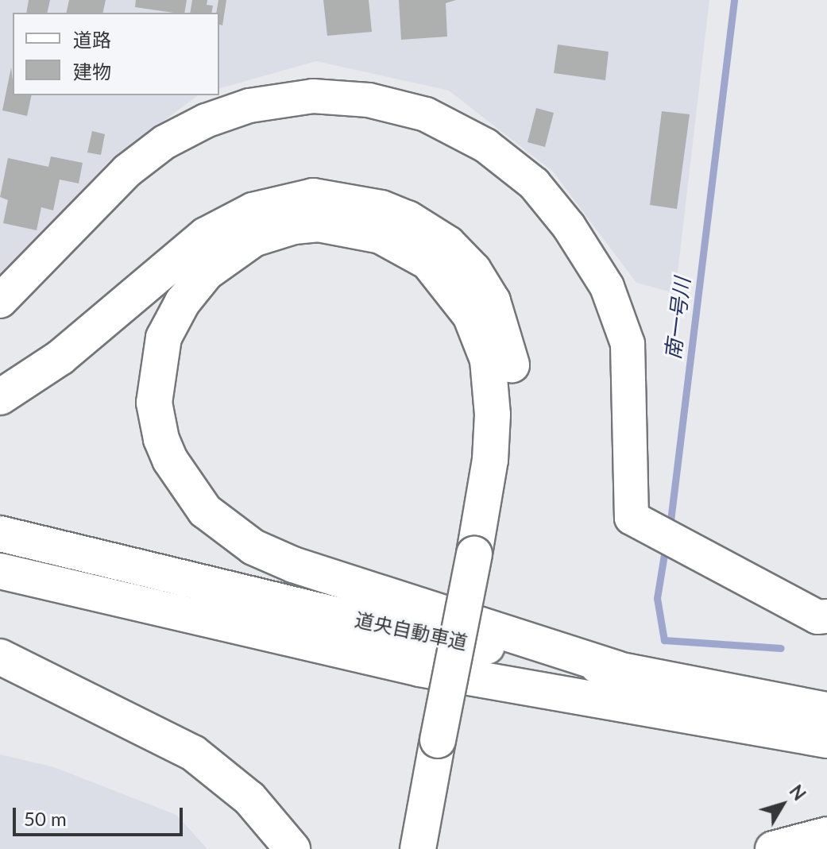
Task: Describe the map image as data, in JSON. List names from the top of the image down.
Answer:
{
  "streets": {
    "highway": ["道央自動車道"]
  },
  "water": ["南一号川"],
  "legend": ["道路", "建物"],
  "scale_bar": "50 m",
  "north": "top right"
}
